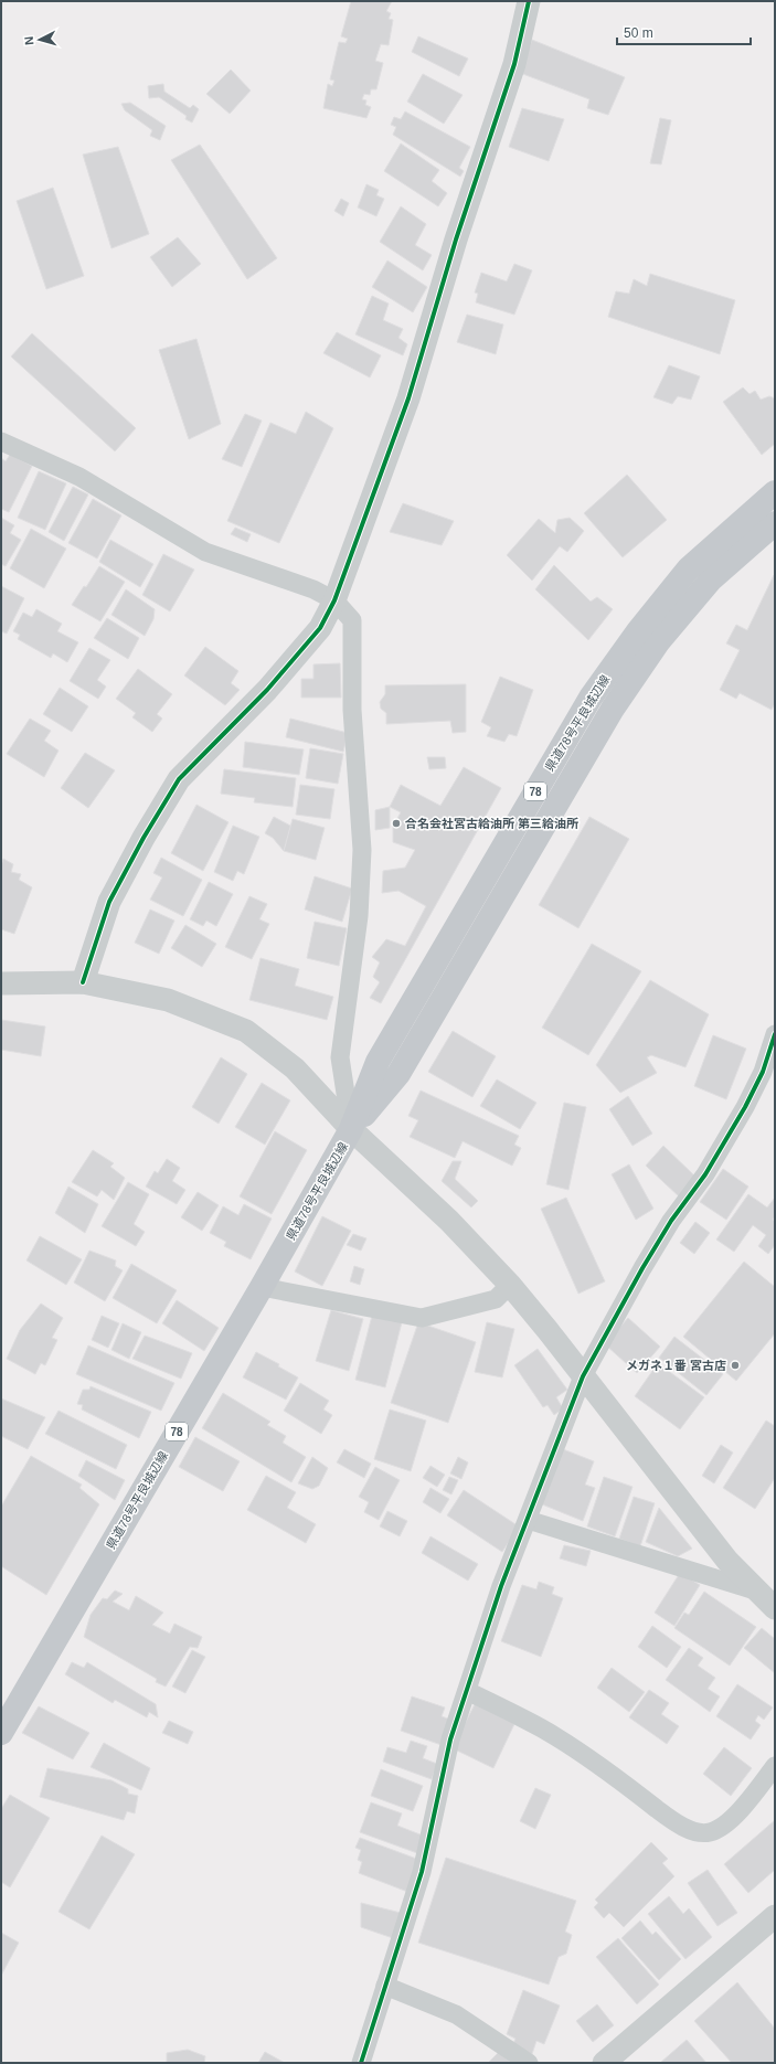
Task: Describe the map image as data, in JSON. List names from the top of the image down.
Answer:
{
  "streets": {
    "main road": ["県道78号平良城辺線", "78"]
  },
  "places": ["合名会社宮古給油所 第三給油所", "メガネ１番 宮古店"],
  "scale_bar": "50 m",
  "north": "left"
}
